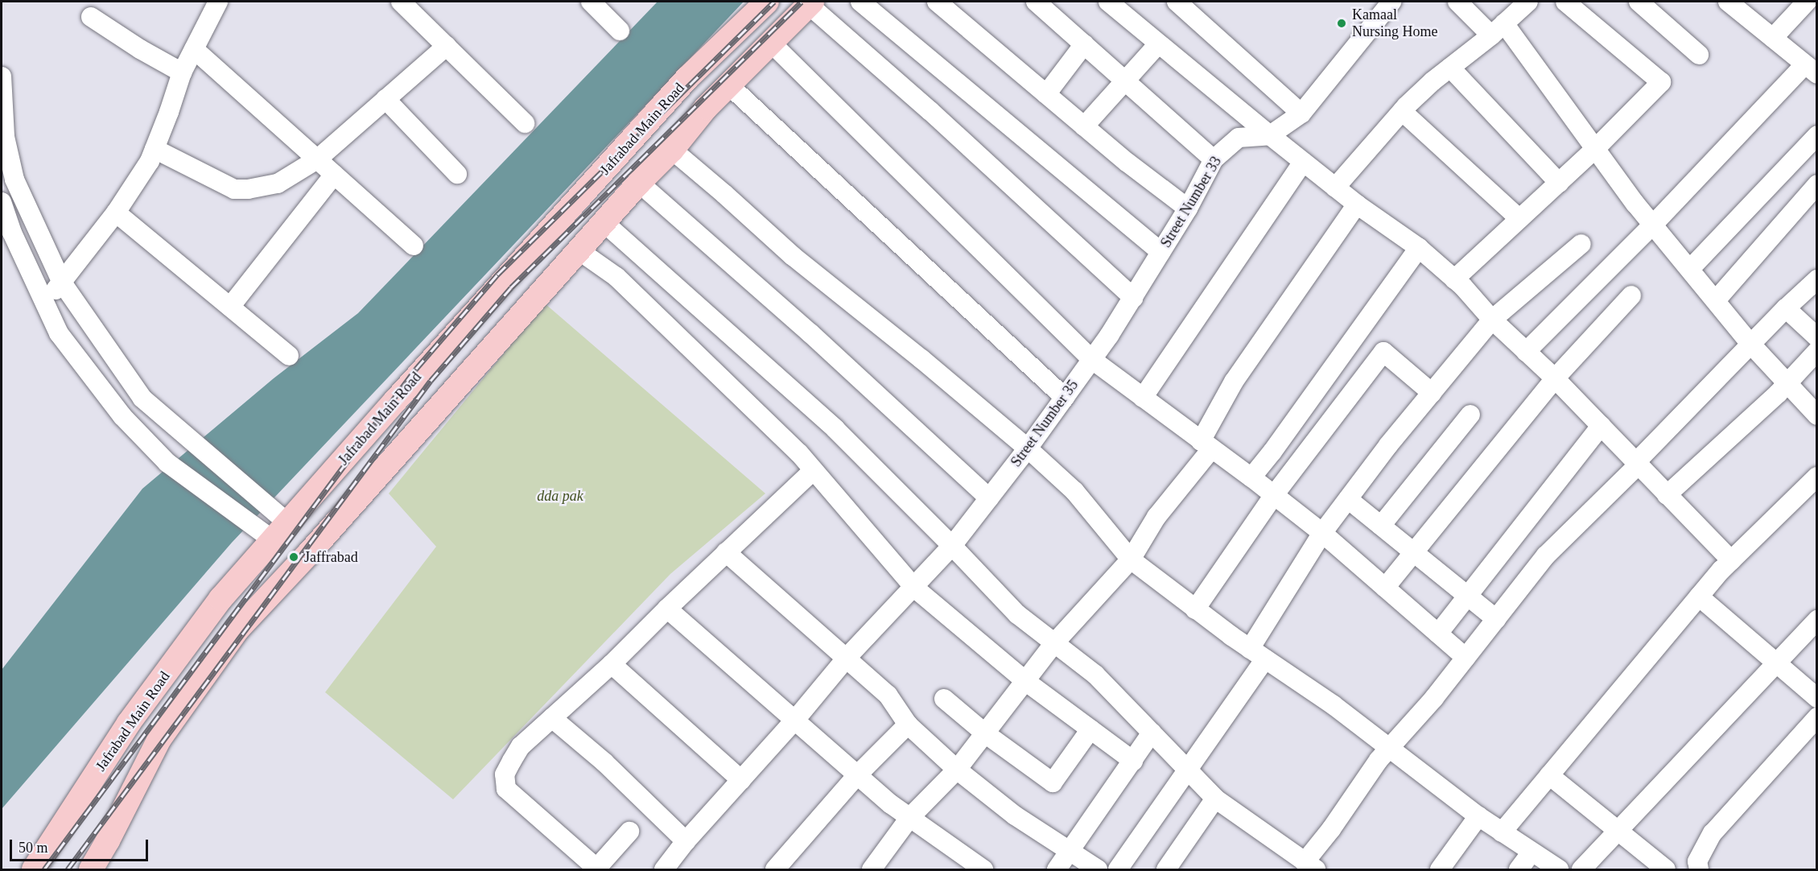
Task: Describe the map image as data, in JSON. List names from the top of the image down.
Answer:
{
  "streets": {
    "main road": ["Jafrabad Main Road"],
    "street": ["Street Number 33", "Street Number 35"]
  },
  "crossings": [
    ["Street Number 33", "Street Number 35"]
  ],
  "parks": ["dda pak"],
  "places": ["Kamaal Nursing Home", "Jaffrabad"],
  "scale_bar": "50 m"
}
